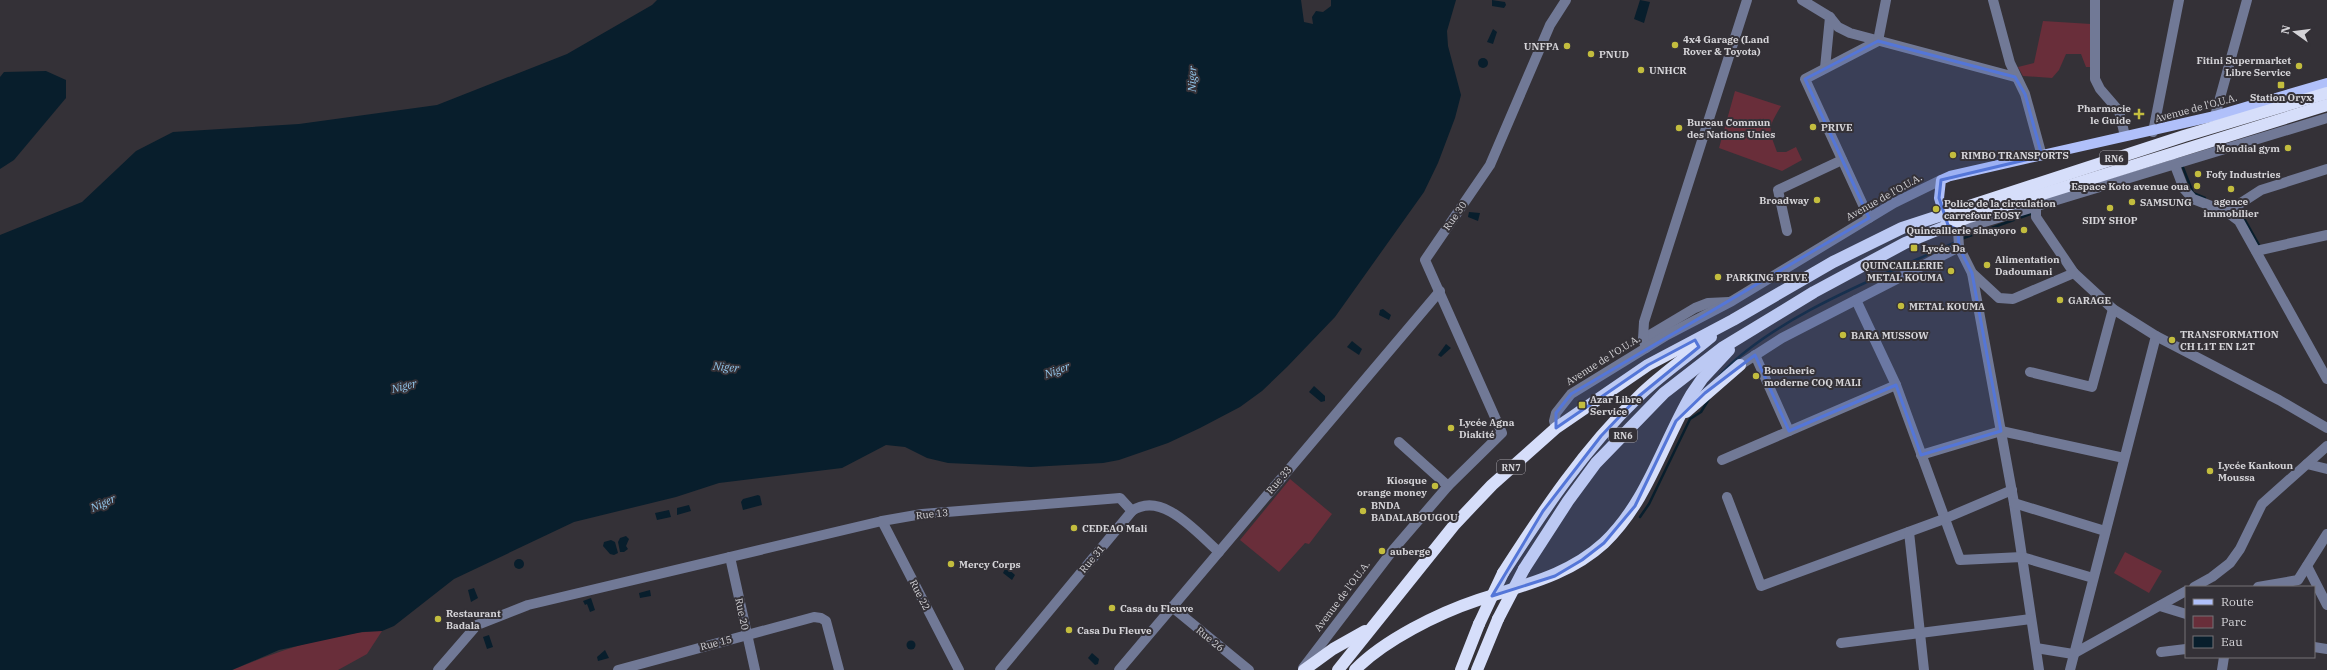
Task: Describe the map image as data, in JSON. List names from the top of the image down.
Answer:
{
  "streets": {
    "highway": ["RN6", "RN7"],
    "main road": ["Avenue de l'O.U.A."],
    "street": [
      "Rue 30",
      "Rue 33",
      "Rue 13",
      "Rue 31",
      "Rue 22",
      "Rue 20",
      "Rue 26",
      "Rue 15"
    ]
  },
  "crossings": [
    ["Avenue de l'O.U.A.", "Rue 30"],
    ["Avenue de l'O.U.A.", "RN7"],
    ["RN6", "RN7"],
    ["Rue 30", "Rue 33"],
    ["Rue 33", "Rue 31"],
    ["Rue 33", "Rue 26"],
    ["Rue 13", "Rue 31"],
    ["Rue 13", "Rue 22"],
    ["Rue 13", "Rue 20"],
    ["Rue 20", "Rue 15"]
  ],
  "water": ["Niger"],
  "places": {
    "other": [
      "4x4 Garage (Land Rover & Toyota)",
      "UNFPA",
      "PNUD",
      "Fitini Supermarket Libre Service",
      "UNHCR",
      "PRIVE",
      "Bureau Commun des Nations Unies",
      "Mondial gym",
      "RIMBO TRANSPORTS",
      "Fofy Industries",
      "Espace Koto avenue oua",
      "agence immobilier",
      "Broadway",
      "SAMSUNG",
      "SIDY SHOP",
      "Police de la circulation carrefour EOSY",
      "Quincaillerie sinayoro",
      "Alimentation Dadoumani",
      "QUINCAILLERIE METAL KOUMA",
      "PARKING PRIVE",
      "GARAGE",
      "METAL KOUMA",
      "BARA MUSSOW",
      "TRANSFORMATION CH L1T EN L2T",
      "Boucherie moderne COQ MALI",
      "Lycée Agna Diakité",
      "Lycée Kankoun Moussa",
      "Kiosque orange money",
      "BNDA BADALABOUGOU",
      "CEDEAO Mali",
      "auberge",
      "Mercy Corps",
      "Casa du Fleuve",
      "Restaurant Badala",
      "Casa Du Fleuve"
    ],
    "transit": ["Station Oryx", "Lycée Da", "Azar Libre Service"],
    "health": ["Pharmacie le Guide"]
  },
  "legend": ["Route", "Parc", "Eau"],
  "north": "left"
}
